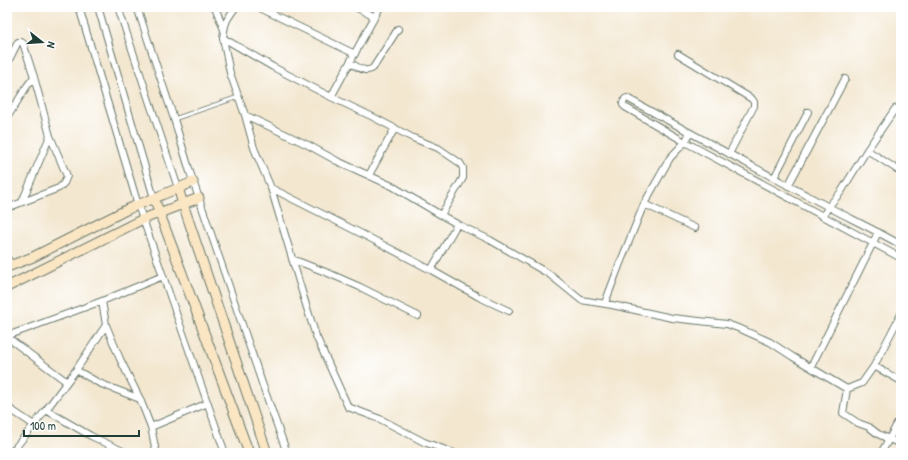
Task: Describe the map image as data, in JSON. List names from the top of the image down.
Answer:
{
  "scale_bar": "100 m",
  "north": "right"
}
